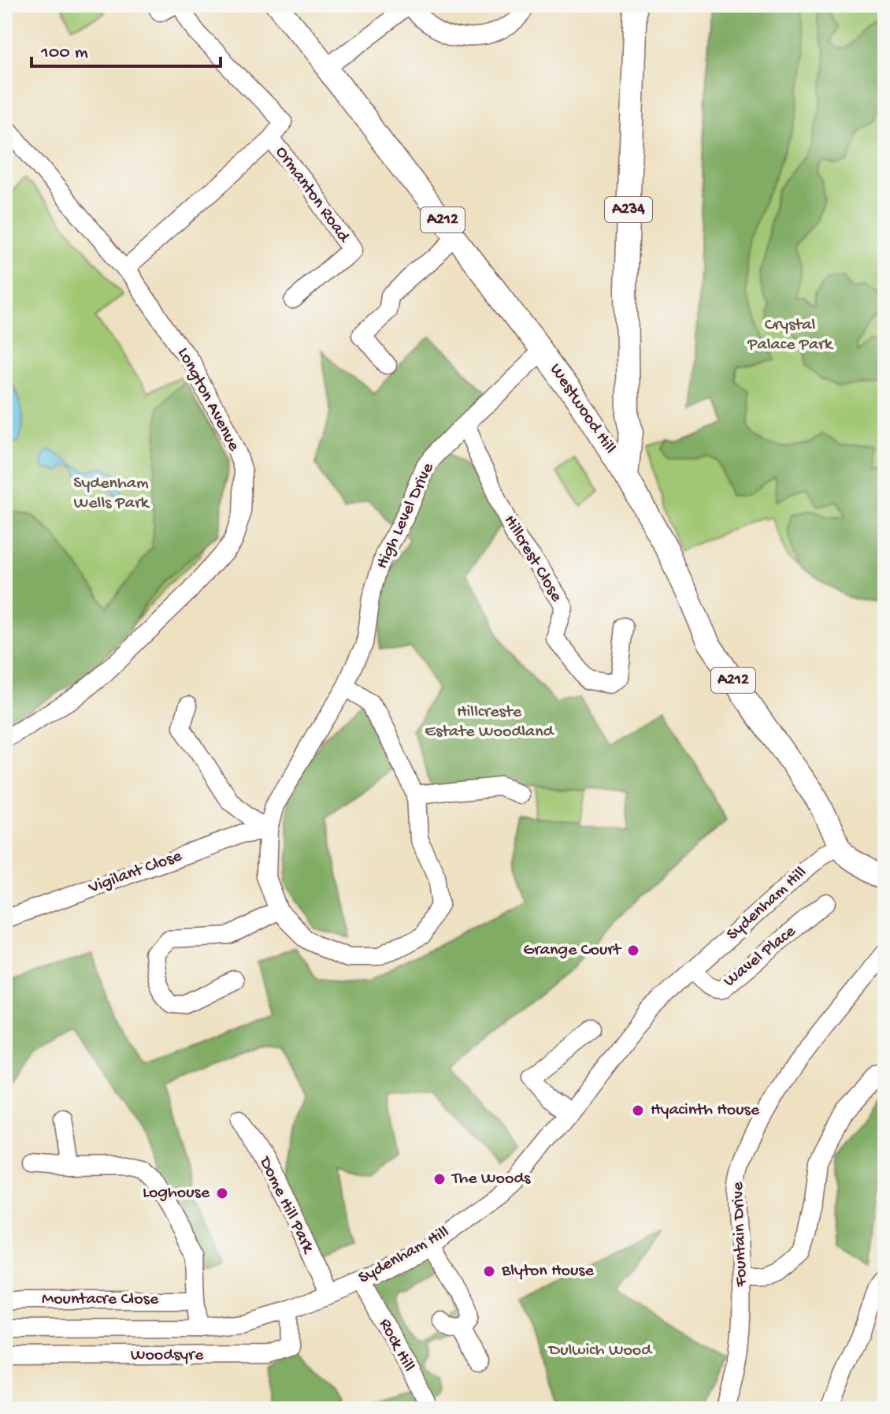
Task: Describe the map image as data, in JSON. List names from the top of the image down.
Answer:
{
  "streets": {
    "main road": ["A234", "A212", "Westwood Hill"],
    "street": [
      "Ormanton Road",
      "Longton Avenue",
      "High Level Drive",
      "Hillcrest Close",
      "Vigilant Close",
      "Sydenham Hill",
      "Wavel Place",
      "Dome Hill Park",
      "Fountain Drive",
      "Mountacre Close",
      "Rock Hill",
      "Woodsyre"
    ]
  },
  "crossings": [
    ["Ormanton Road", "Longton Avenue"],
    ["A234", "Westwood Hill"],
    ["Westwood Hill", "High Level Drive"],
    ["Westwood Hill", "Sydenham Hill"],
    ["High Level Drive", "Hillcrest Close"],
    ["High Level Drive", "Vigilant Close"],
    ["Sydenham Hill", "Wavel Place"],
    ["Sydenham Hill", "Dome Hill Park"],
    ["Sydenham Hill", "Rock Hill"],
    ["Sydenham Hill", "Woodsyre"]
  ],
  "parks": [
    "Crystal Palace Park",
    "Sydenham Wells Park",
    "Hillcreste Estate Woodland",
    "Dulwich Wood"
  ],
  "places": [
    "Grange Court",
    "Hyacinth House",
    "The Woods",
    "Loghouse",
    "Blyton House"
  ],
  "scale_bar": "100 m"
}
